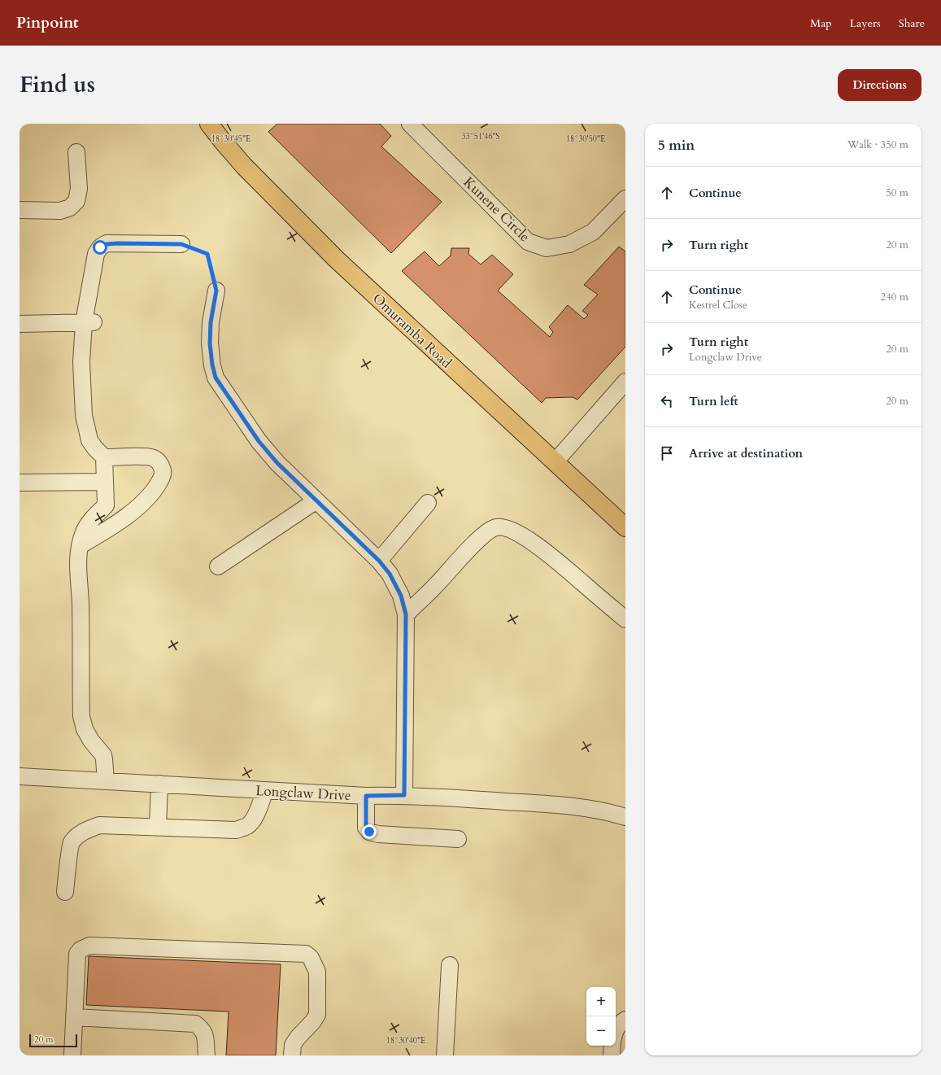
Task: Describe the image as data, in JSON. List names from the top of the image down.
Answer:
{
  "streets": {
    "main road": ["Omuramba Road"],
    "street": ["Kunene Circle", "Longclaw Drive"]
  },
  "scale_bar": "20 m",
  "page": {
    "header": "Pinpoint",
    "nav": ["Map", "Layers", "Share"],
    "title": "Find us",
    "buttons": "Directions",
    "heading": ["5 min", "Walk · 350 m"],
    "list": [
      ["Continue", "50 m"],
      ["Turn right", "20 m"],
      ["Continue", "Kestrel Close", "240 m"],
      ["Turn right", "Longclaw Drive", "20 m"],
      ["Turn left", "20 m"],
      "Arrive at destination"
    ],
    "map_buttons": ["+", "−"],
    "scale": "20 m"
  },
  "coordinates": [
    "33°51'46\"S",
    "18°30'45\"E",
    "18°30'50\"E",
    "18°30'40\"E"
  ]
}
